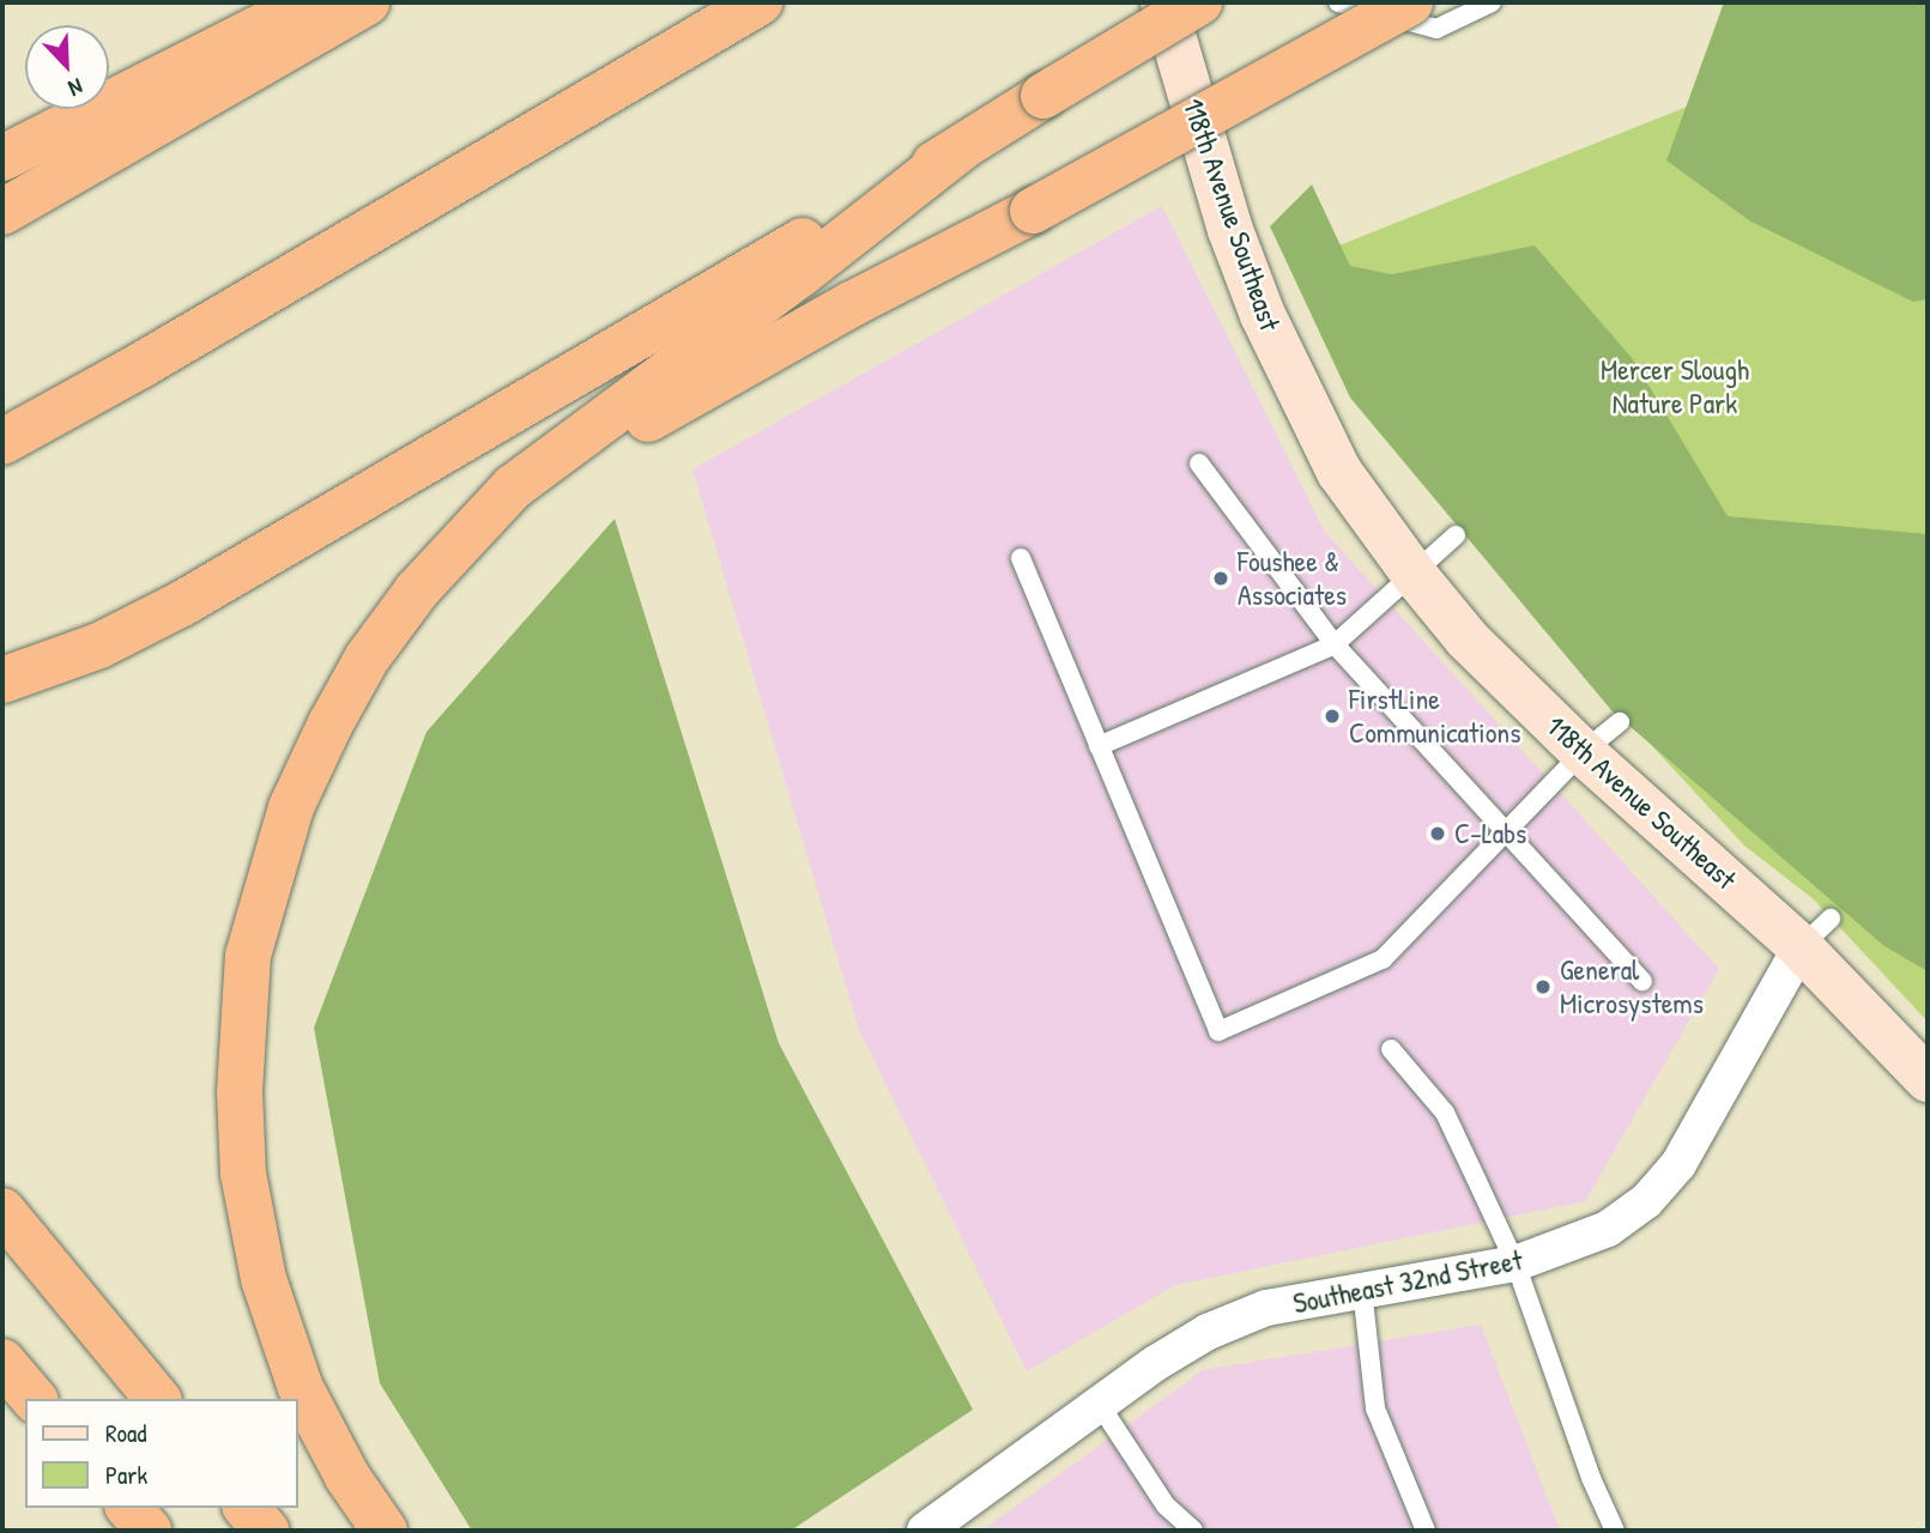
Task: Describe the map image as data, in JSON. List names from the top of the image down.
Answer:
{
  "streets": {
    "street": ["118th Avenue Southeast", "Southeast 32nd Street"]
  },
  "crossings": [
    ["118th Avenue Southeast", "Southeast 32nd Street"]
  ],
  "parks": ["Mercer Slough Nature Park"],
  "places": [
    "Foushee & Associates",
    "FirstLine Communications",
    "C-Labs",
    "General Microsystems"
  ],
  "legend": ["Road", "Park"],
  "north": "bottom right"
}
